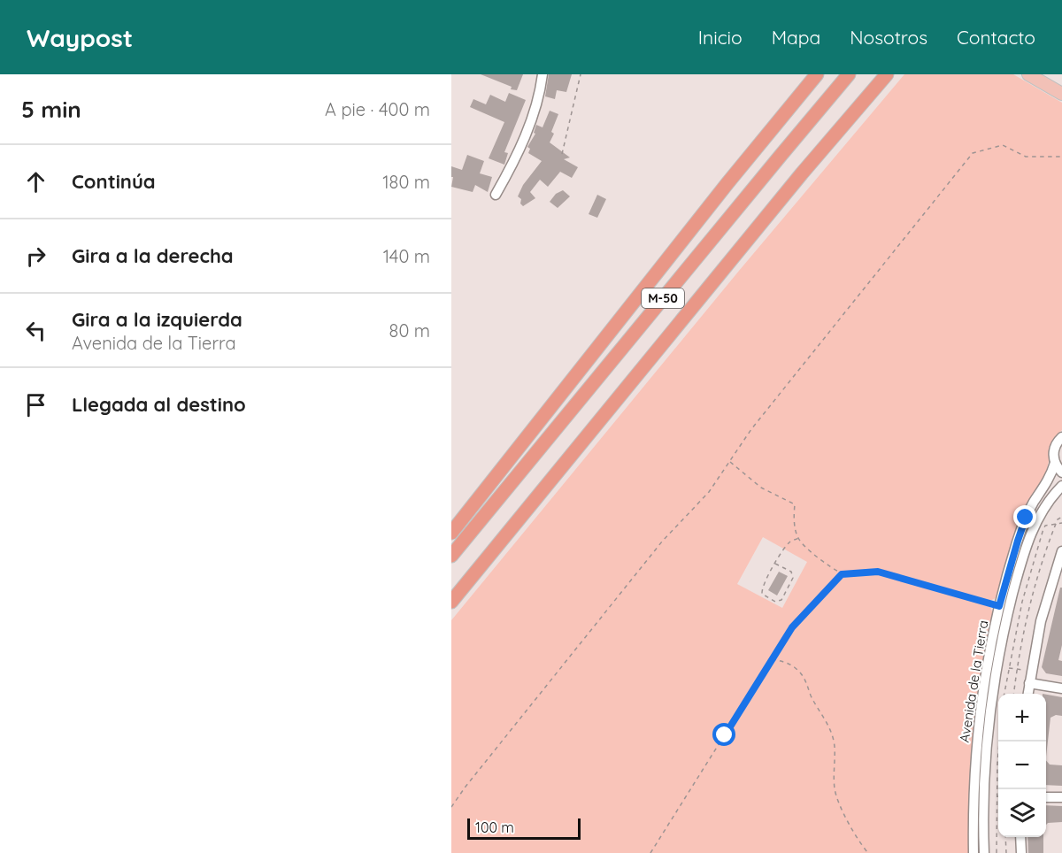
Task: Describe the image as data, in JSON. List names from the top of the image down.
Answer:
{
  "streets": {
    "highway": ["M-50"],
    "street": ["Avenida de la Tierra"]
  },
  "scale_bar": "100 m",
  "page": {
    "header": "Waypost",
    "nav": [
      "Inicio",
      "Mapa",
      "Nosotros",
      "Contacto"
    ],
    "heading": ["5 min", "A pie · 400 m"],
    "list": [
      ["Continúa", "180 m"],
      ["Gira a la derecha", "140 m"],
      ["Gira a la izquierda", "Avenida de la Tierra", "80 m"],
      "Llegada al destino"
    ],
    "map_buttons": ["+", "−"],
    "scale": "100 m"
  }
}
